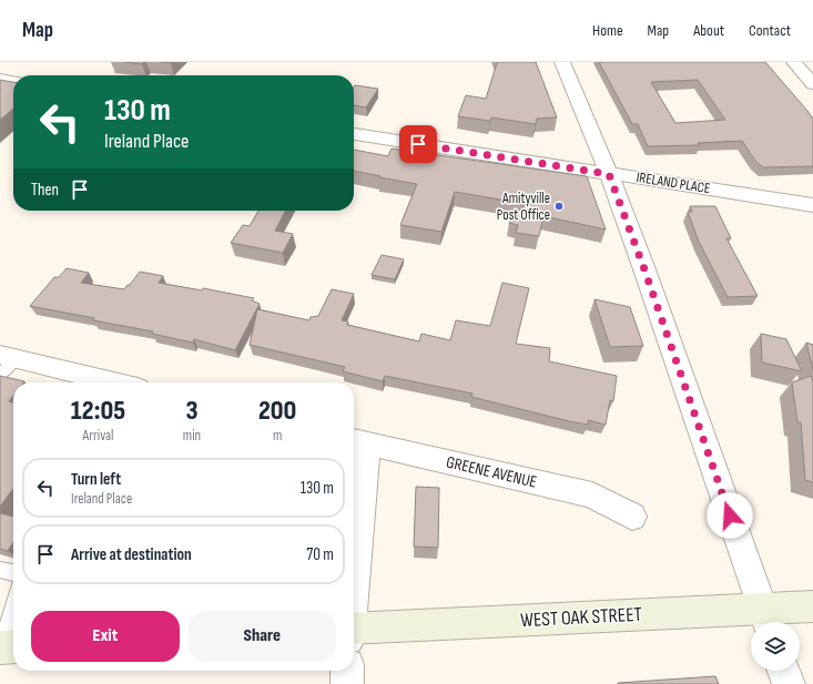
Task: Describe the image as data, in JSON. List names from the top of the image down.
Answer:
{
  "streets": {
    "main road": ["WEST OAK STREET"],
    "street": ["IRELAND PLACE", "GREENE AVENUE"]
  },
  "places": ["Amityville Post Office"],
  "page": {
    "header": "Map",
    "nav": [
      "Home",
      "Map",
      "About",
      "Contact"
    ],
    "turn": ["130 m", "Ireland Place"],
    "then": "Then",
    "eta": [
      "12:05",
      "Arrival",
      "3",
      "min",
      "200",
      "m"
    ],
    "list": [
      {
        "name": "Turn left",
        "note": "Ireland Place",
        "value": "130 m"
      },
      {
        "name": "Arrive at destination",
        "value": "70 m"
      }
    ],
    "buttons": ["Exit", "Share"]
  }
}
